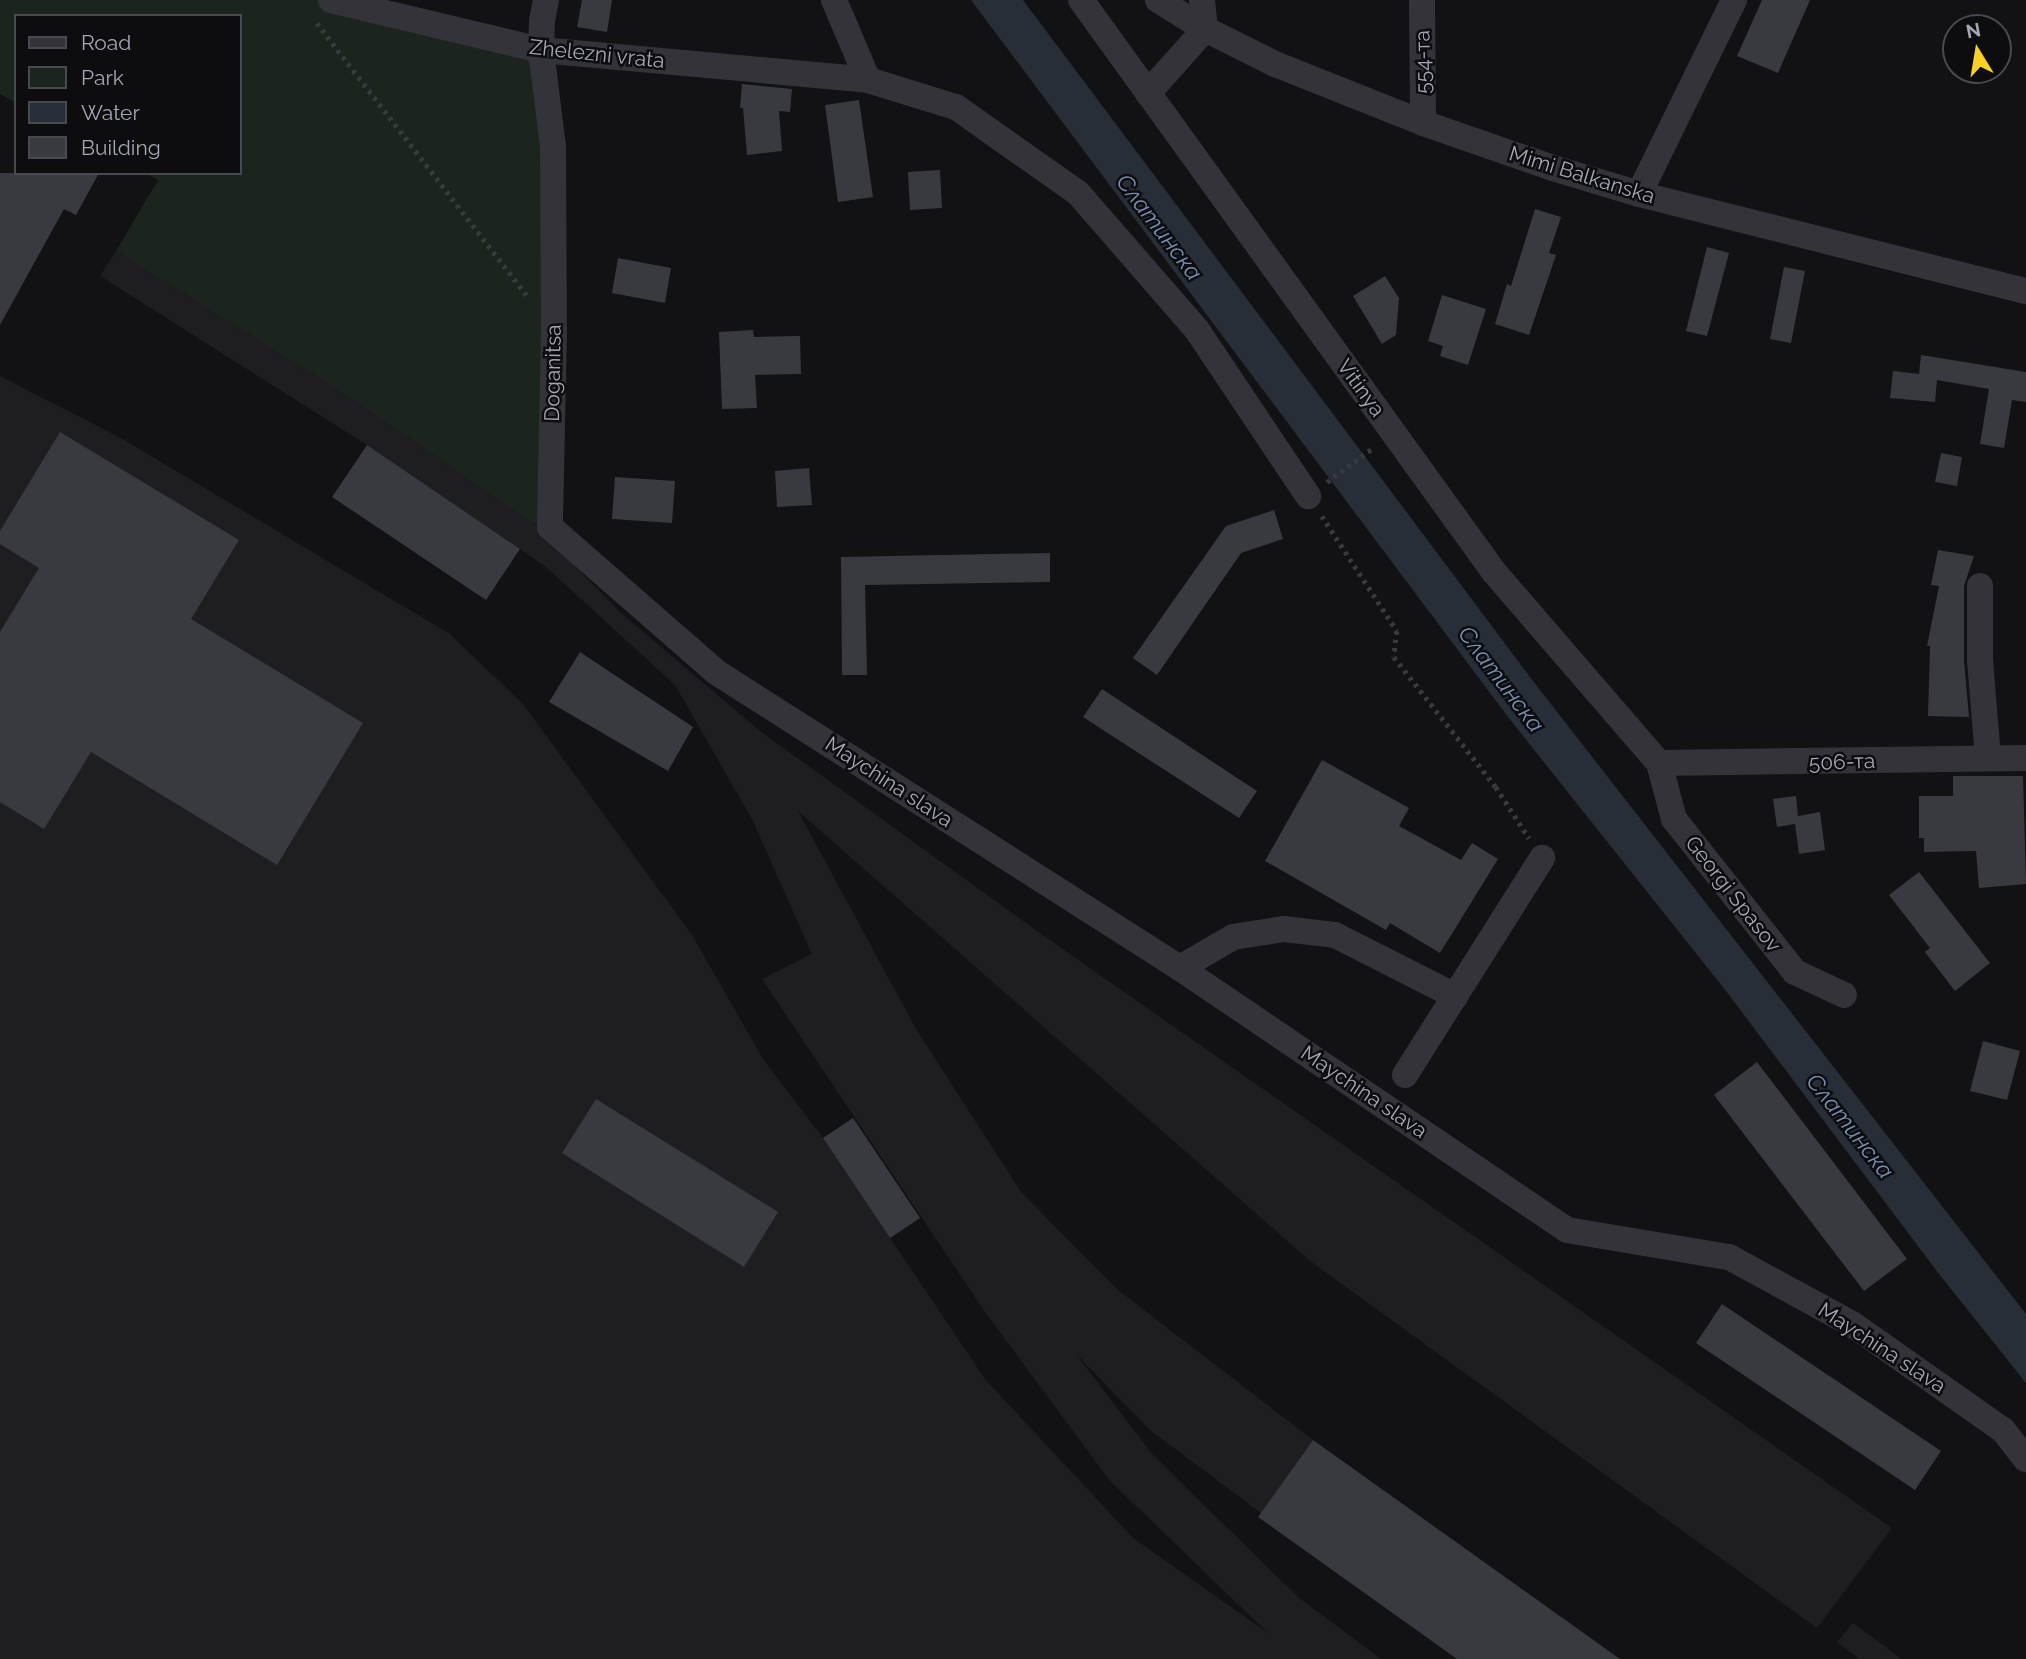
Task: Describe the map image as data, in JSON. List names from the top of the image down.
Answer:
{
  "streets": {
    "street": [
      "Zhelezni vrata",
      "554-та",
      "Mimi Balkanska",
      "Doganitsa",
      "Vitinya",
      "506-та",
      "Maychina slava",
      "Georgi Spasov"
    ]
  },
  "crossings": [
    ["Zhelezni vrata", "Doganitsa"],
    ["554-та", "Mimi Balkanska"],
    ["Doganitsa", "Maychina slava"],
    ["Vitinya", "506-та"],
    ["Vitinya", "Georgi Spasov"],
    ["506-та", "Georgi Spasov"]
  ],
  "water": ["Слатинска"],
  "legend": [
    "Road",
    "Park",
    "Water",
    "Building"
  ],
  "north": "top"
}
